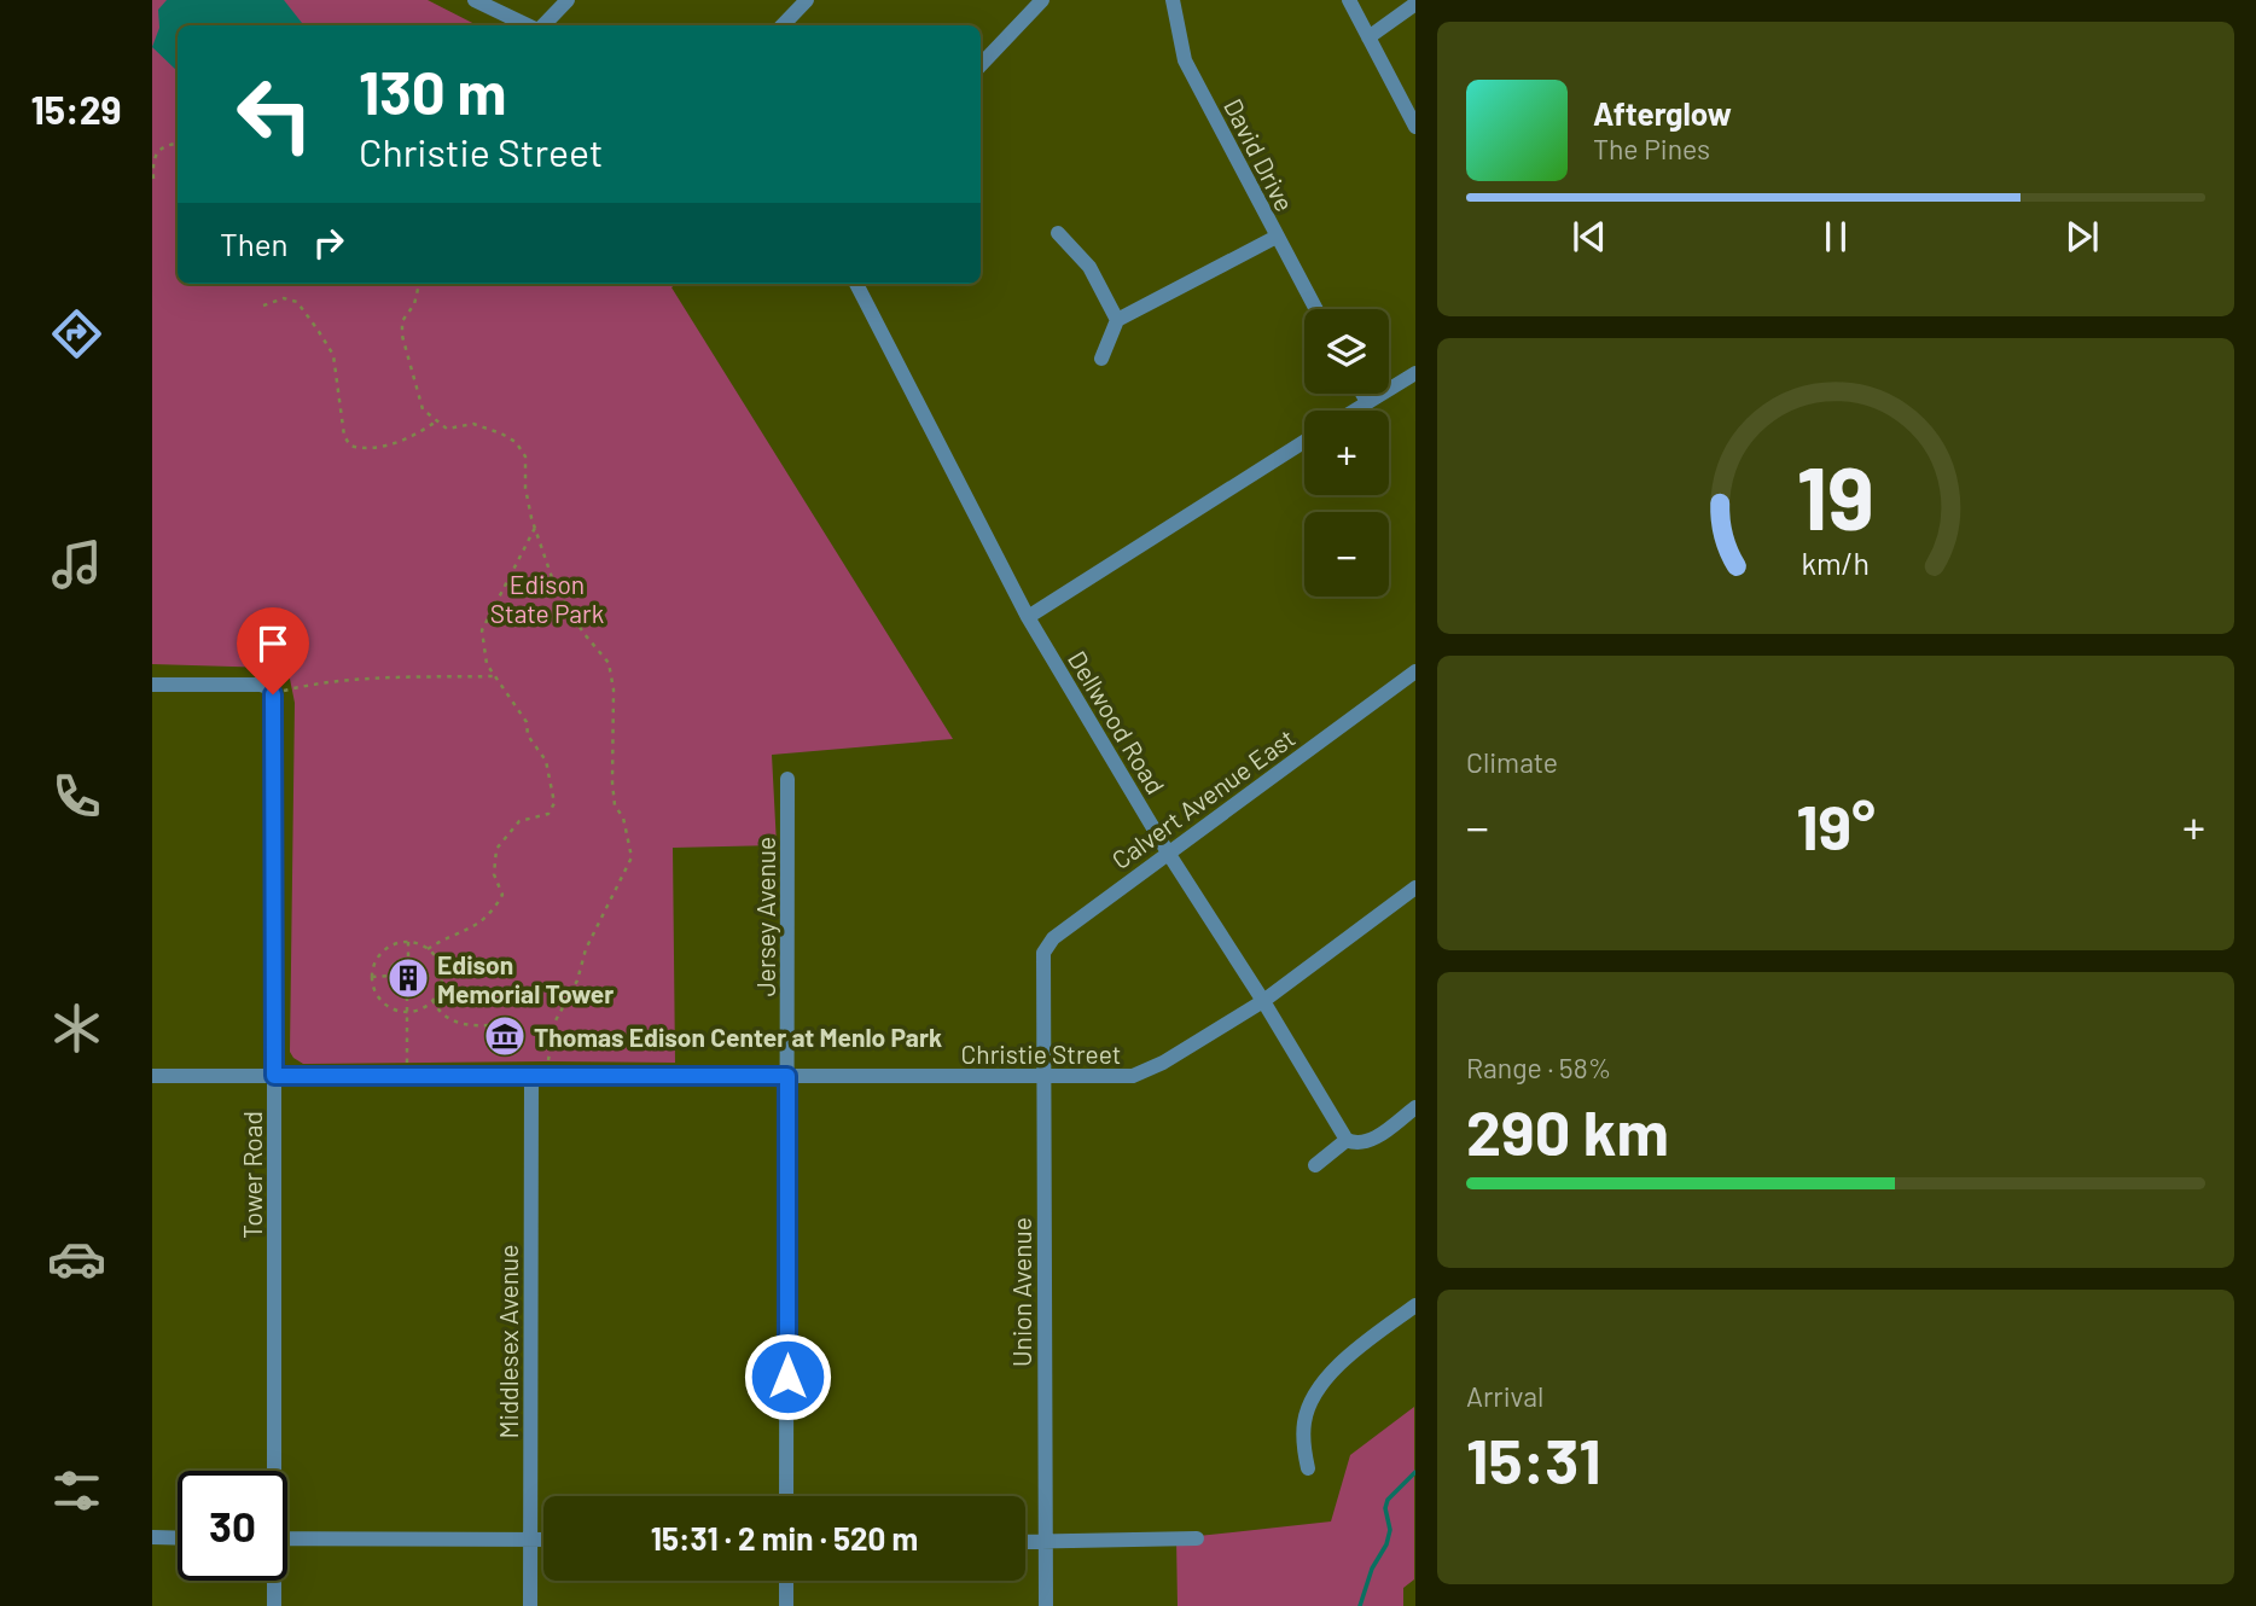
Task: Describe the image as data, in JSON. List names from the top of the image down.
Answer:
{
  "streets": {
    "street": [
      "David Drive",
      "Dellwood Road",
      "Calvert Avenue East",
      "Jersey Avenue",
      "Christie Street",
      "Tower Road",
      "Union Avenue",
      "Middlesex Avenue"
    ]
  },
  "crossings": [
    ["Dellwood Road", "Calvert Avenue East"],
    ["Dellwood Road", "Christie Street"],
    ["Calvert Avenue East", "Union Avenue"],
    ["Jersey Avenue", "Christie Street"],
    ["Christie Street", "Tower Road"],
    ["Christie Street", "Union Avenue"],
    ["Christie Street", "Middlesex Avenue"]
  ],
  "parks": ["Edison State Park"],
  "places": {
    "building": ["Edison Memorial Tower"],
    "museum": ["Thomas Edison Center at Menlo Park"]
  },
  "page": {
    "tabs": "15:29",
    "turn": ["130 m", "Christie Street"],
    "song": ["Afterglow", "The Pines"],
    "then": "Then",
    "map_buttons": ["+", "−"],
    "tile": [
      "Climate",
      ["Range · 58%", "290 km"],
      ["Arrival", "15:31"]
    ],
    "heat": ["−", "19°", "+"],
    "limit": "30",
    "trip": "15:31 · 2 min · 520 m",
    "gauge": ["19", "km/h"]
  }
}
